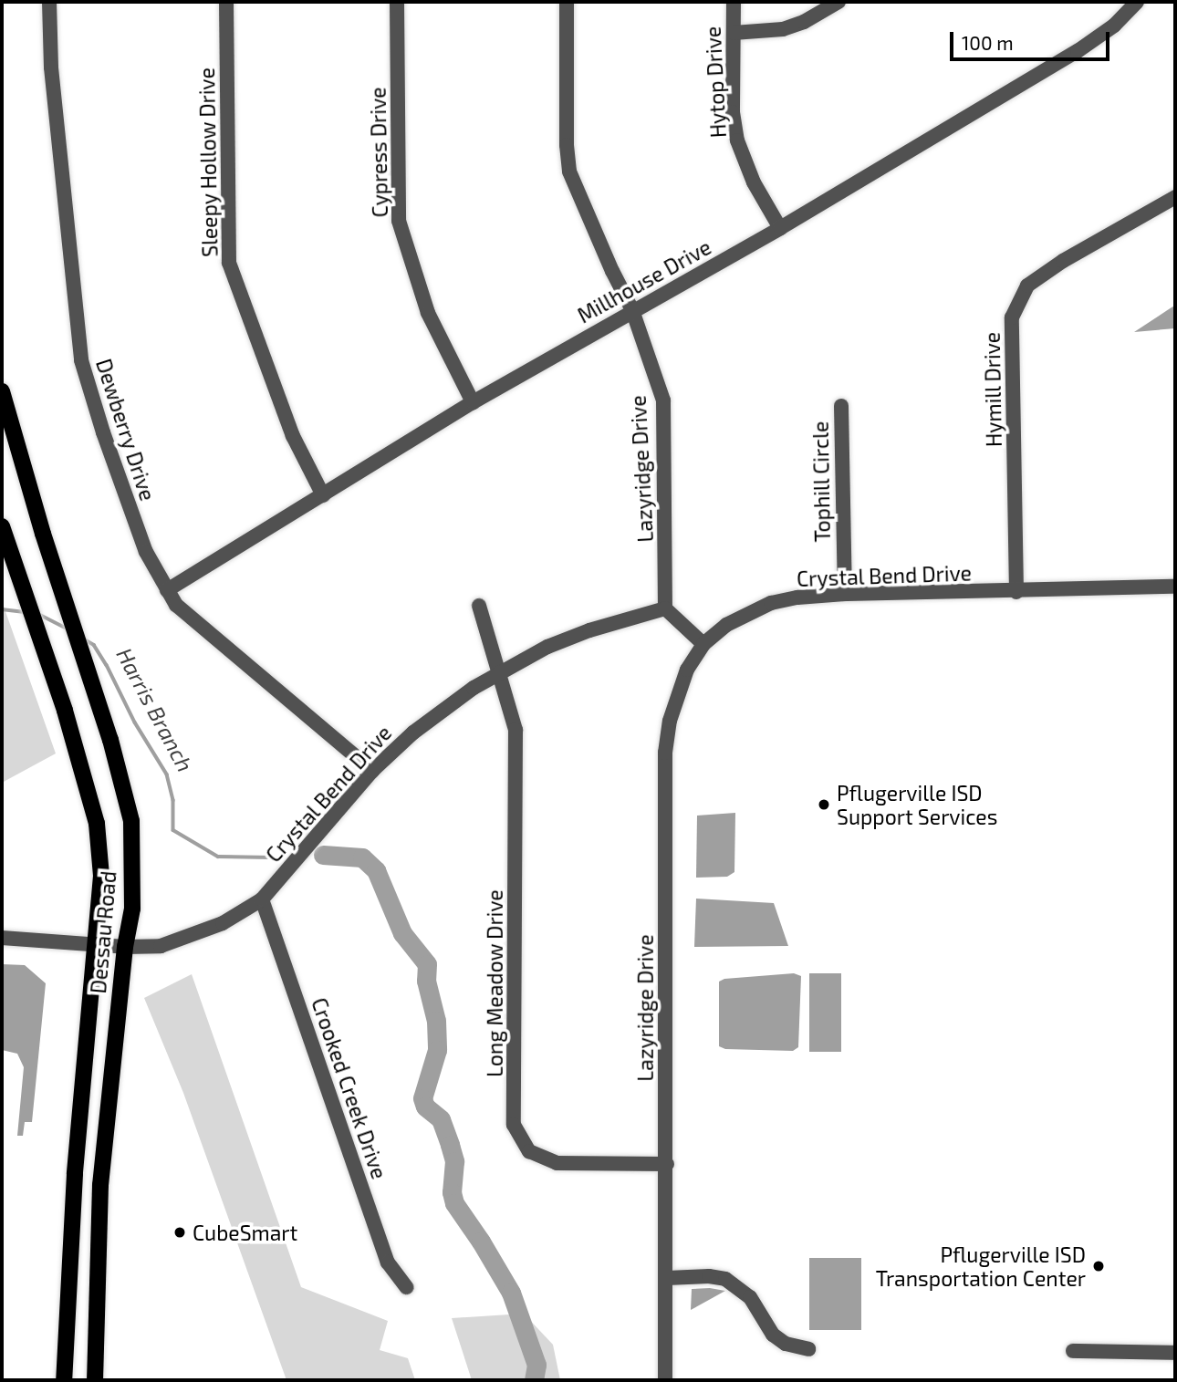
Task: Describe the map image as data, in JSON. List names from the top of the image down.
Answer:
{
  "streets": {
    "main road": ["Dessau Road"],
    "street": [
      "Hytop Drive",
      "Cypress Drive",
      "Sleepy Hollow Drive",
      "Millhouse Drive",
      "Hymill Drive",
      "Dewberry Drive",
      "Lazyridge Drive",
      "Tophill Circle",
      "Crystal Bend Drive",
      "Long Meadow Drive",
      "Crooked Creek Drive"
    ]
  },
  "crossings": [
    ["Hytop Drive", "Millhouse Drive"],
    ["Cypress Drive", "Millhouse Drive"],
    ["Sleepy Hollow Drive", "Millhouse Drive"],
    ["Millhouse Drive", "Dewberry Drive"],
    ["Millhouse Drive", "Lazyridge Drive"],
    ["Hymill Drive", "Crystal Bend Drive"],
    ["Dewberry Drive", "Crystal Bend Drive"],
    ["Lazyridge Drive", "Crystal Bend Drive"],
    ["Lazyridge Drive", "Long Meadow Drive"],
    ["Tophill Circle", "Crystal Bend Drive"],
    ["Crystal Bend Drive", "Dessau Road"],
    ["Crystal Bend Drive", "Long Meadow Drive"],
    ["Crystal Bend Drive", "Crooked Creek Drive"]
  ],
  "water": ["Harris Branch"],
  "places": ["Pflugerville ISD Support Services", "CubeSmart", "Pflugerville ISD Transportation Center"],
  "scale_bar": "100 m"
}
